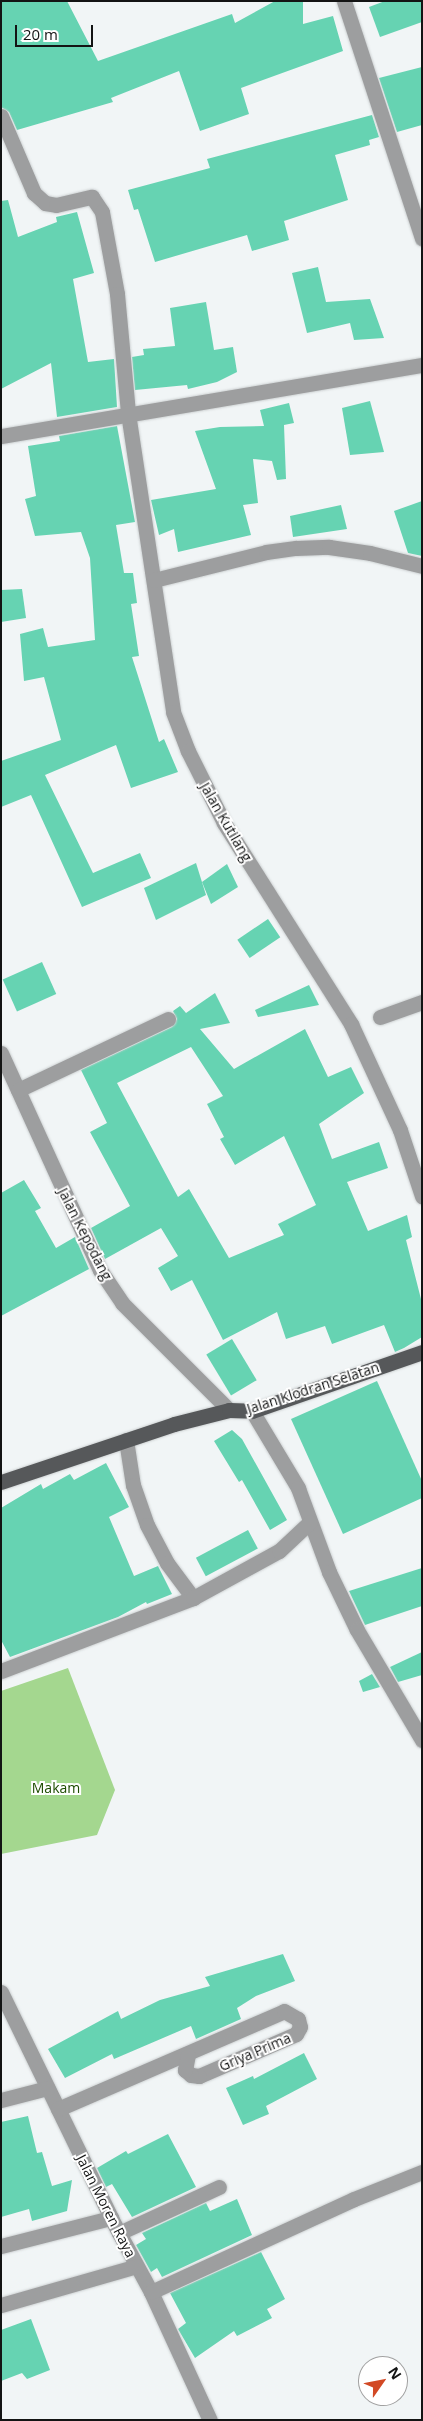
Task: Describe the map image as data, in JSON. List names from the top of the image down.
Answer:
{
  "streets": {
    "main road": ["Jalan Klodran Selatan"],
    "street": [
      "Jalan Kutilang",
      "Jalan Kepodang",
      "Griya Prima",
      "Jalan Moren Raya"
    ]
  },
  "crossings": [
    ["Jalan Kepodang", "Jalan Klodran Selatan"],
    ["Griya Prima", "Jalan Moren Raya"]
  ],
  "parks": ["Makam"],
  "scale_bar": "20 m",
  "north": "top right"
}
